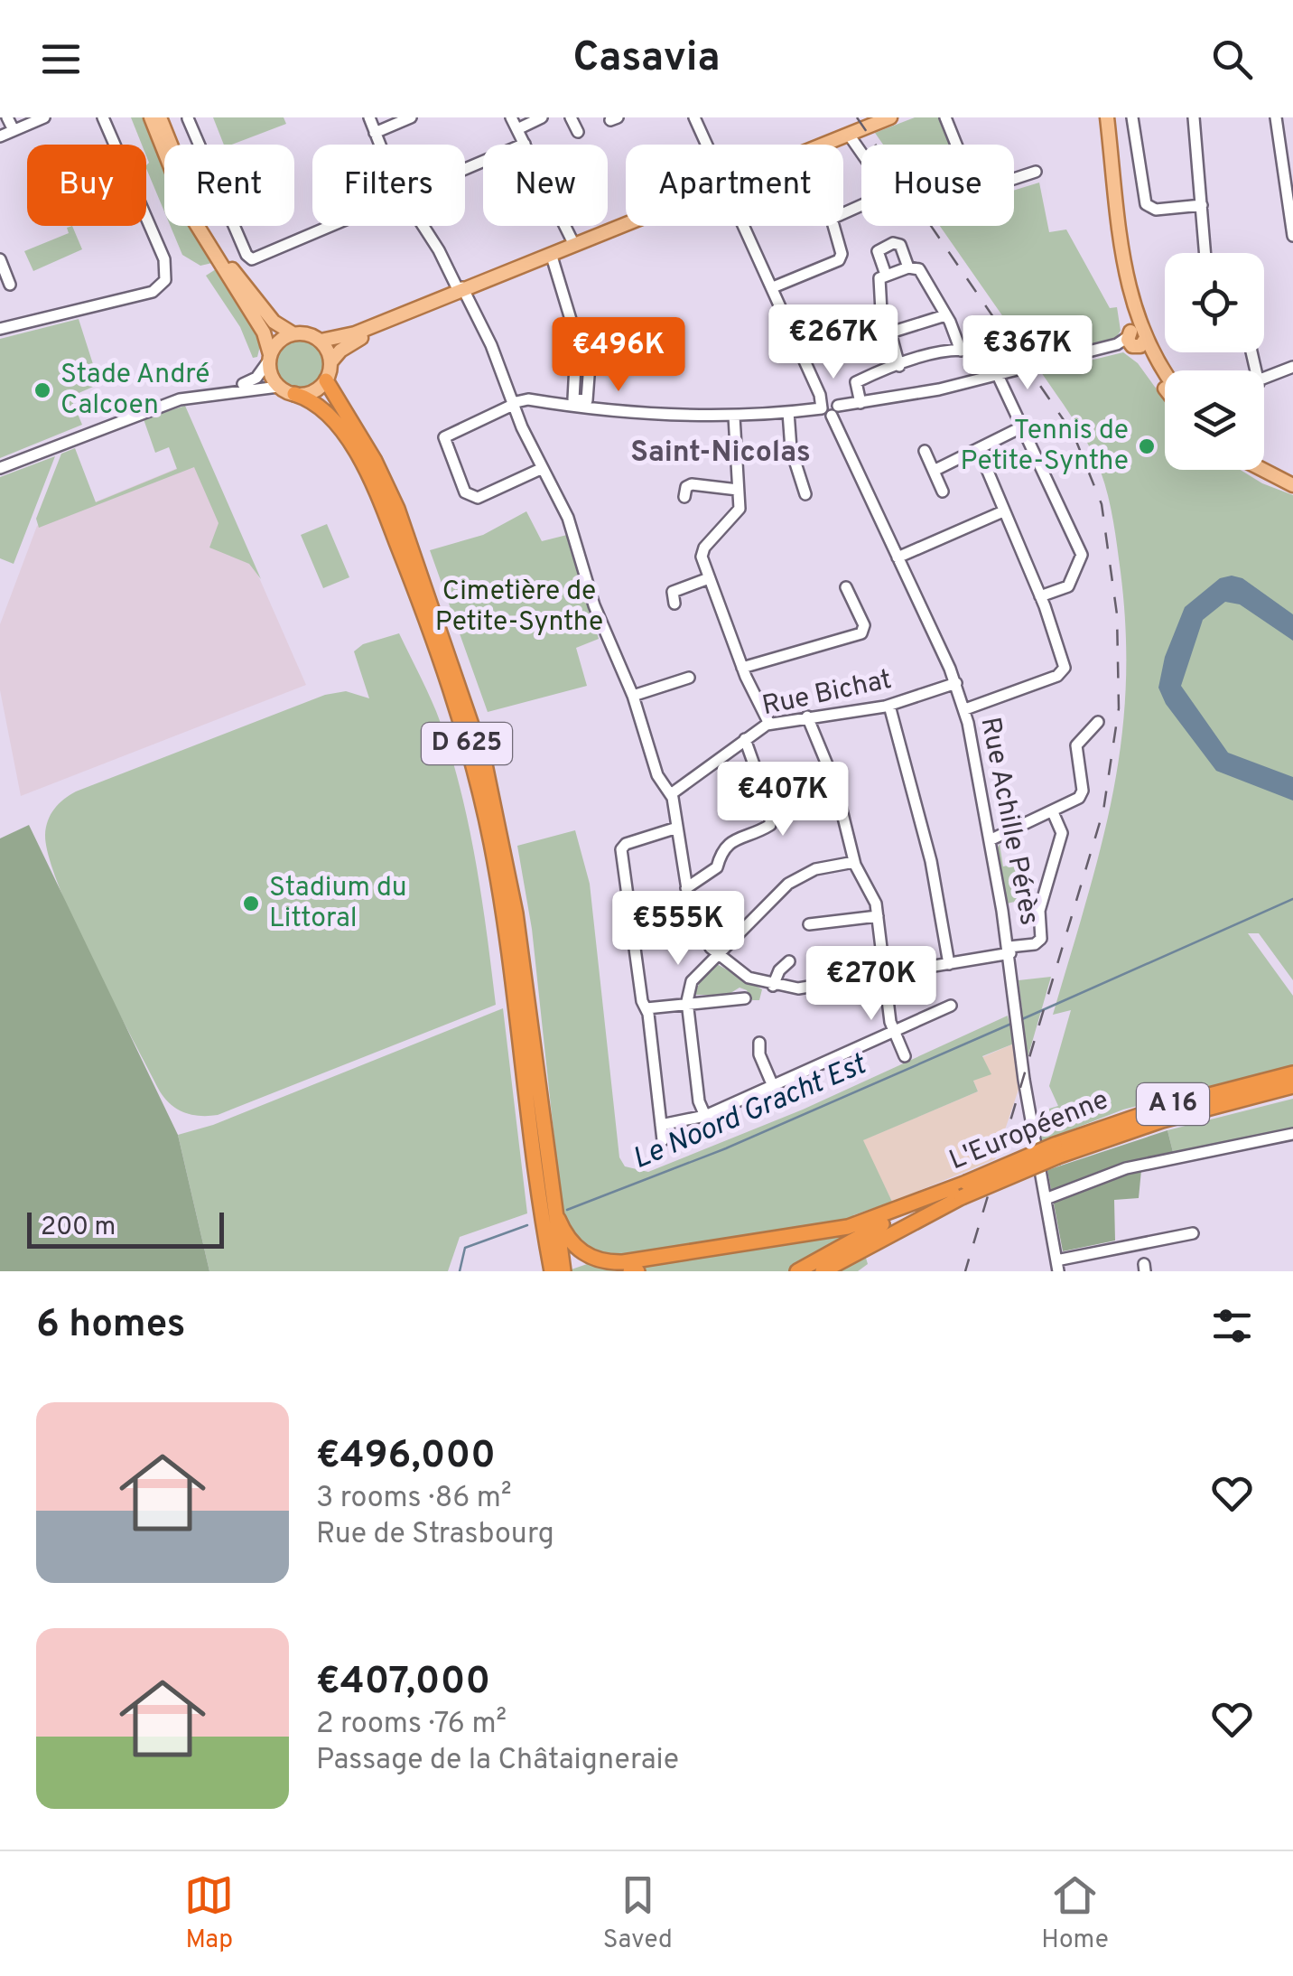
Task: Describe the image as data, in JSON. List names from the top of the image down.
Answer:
{
  "streets": {
    "highway": ["D 625", "A 16", "L'Européenne"],
    "street": ["Rue Bichat", "Rue Achille Pérès"]
  },
  "crossings": [
    ["Rue Bichat", "Rue Achille Pérès"]
  ],
  "districts": ["Saint-Nicolas"],
  "water": ["Le Noord Gracht Est"],
  "parks": ["Cimetière de Petite-Synthe"],
  "places": ["Stade André Calcoen", "Tennis de Petite-Synthe", "Stadium du Littoral"],
  "scale_bar": "200 m",
  "page": {
    "header": "Casavia",
    "chip": [
      "Buy",
      "Rent",
      "Filters",
      "New",
      "Apartment",
      "House"
    ],
    "price": [
      "€267K",
      "€367K",
      "€496K",
      "€407K",
      "€555K",
      "€270K"
    ],
    "scale": "200 m",
    "heading": "6 homes",
    "list": [
      {
        "name": "€496,000",
        "note": "3 rooms · 86 m² · Rue de Strasbourg"
      },
      {
        "name": "€407,000",
        "note": "2 rooms · 76 m² · Passage de la Châtaigneraie"
      }
    ],
    "tabs": ["Map", "Saved", "Home"]
  }
}
